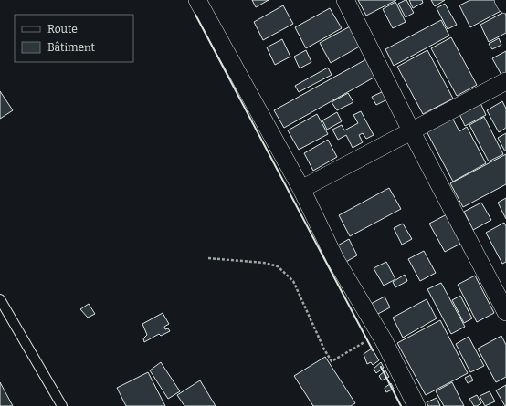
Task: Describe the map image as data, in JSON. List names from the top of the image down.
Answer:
{
  "legend": ["Route", "Bâtiment"]
}
